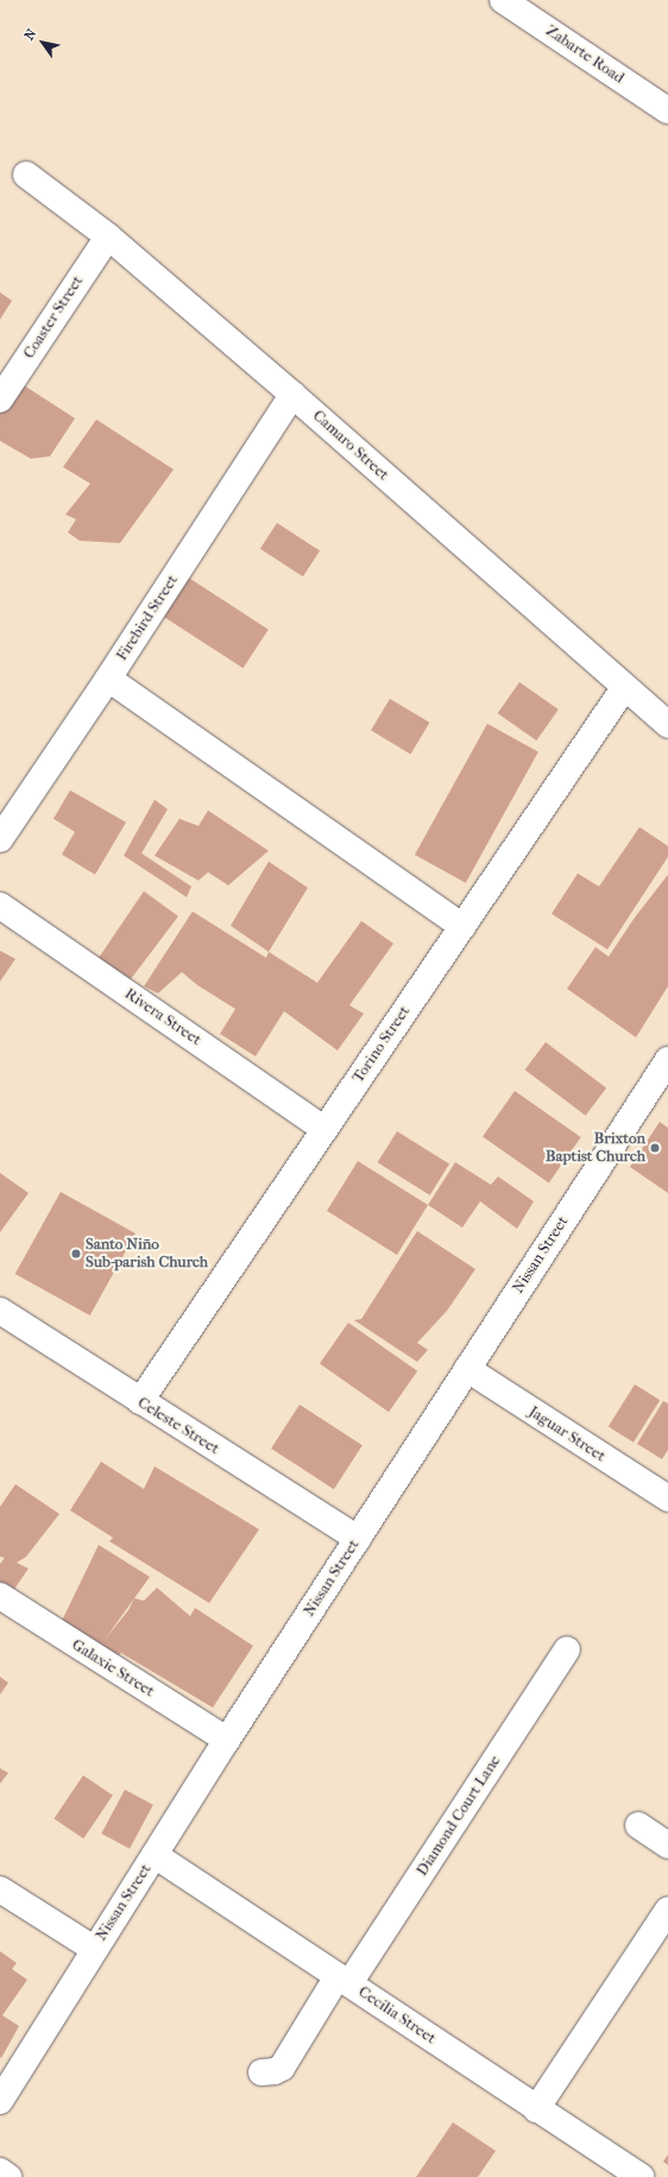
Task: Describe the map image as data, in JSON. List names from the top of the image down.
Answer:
{
  "streets": {
    "street": [
      "Zabarte Road",
      "Coaster Street",
      "Camaro Street",
      "Firebird Street",
      "Rivera Street",
      "Torino Street",
      "Nissan Street",
      "Celeste Street",
      "Jaguar Street",
      "Galaxie Street",
      "Diamond Court Lane",
      "Cecilia Street"
    ]
  },
  "crossings": [
    ["Coaster Street", "Camaro Street"],
    ["Camaro Street", "Firebird Street"],
    ["Camaro Street", "Torino Street"],
    ["Rivera Street", "Torino Street"],
    ["Torino Street", "Celeste Street"],
    ["Nissan Street", "Celeste Street"],
    ["Nissan Street", "Jaguar Street"],
    ["Nissan Street", "Galaxie Street"],
    ["Nissan Street", "Cecilia Street"],
    ["Diamond Court Lane", "Cecilia Street"]
  ],
  "places": ["Brixton Baptist Church", "Santo Niño Sub-parish Church"],
  "north": "top left"
}
